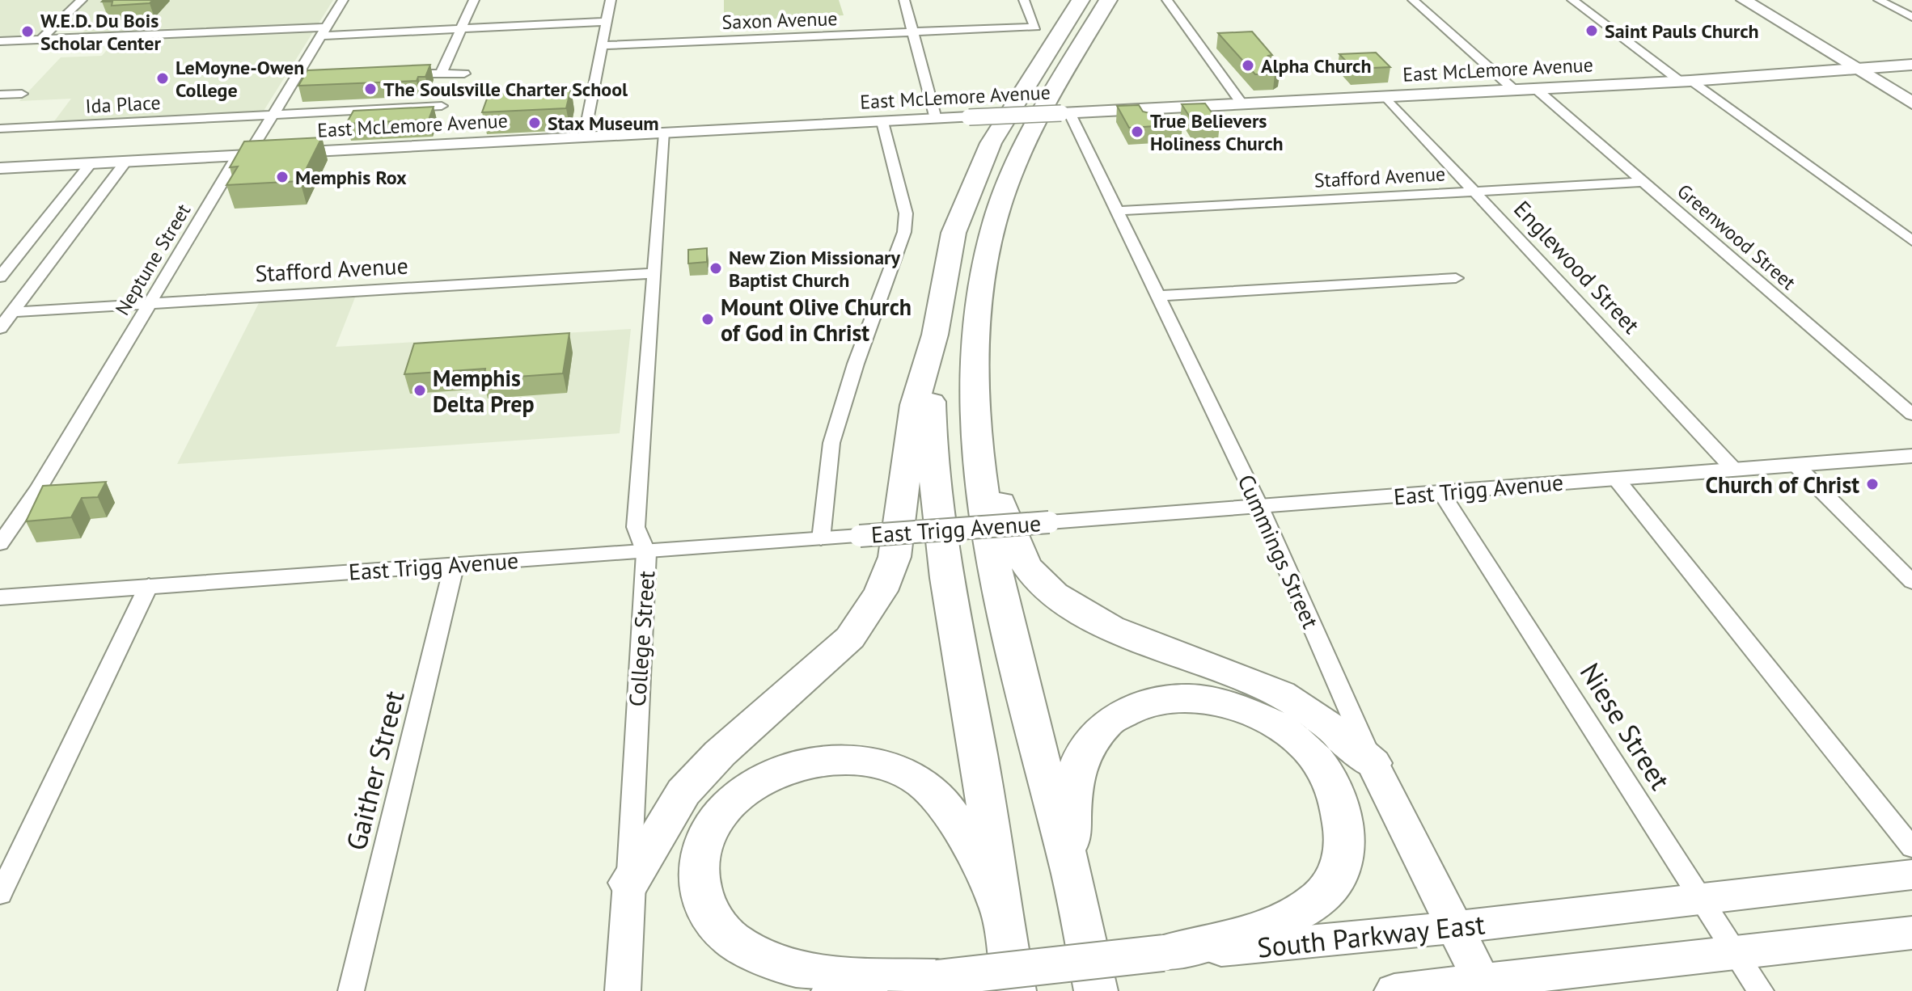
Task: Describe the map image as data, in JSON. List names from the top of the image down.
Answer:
{
  "streets": {
    "main road": [
      "East McLemore Avenue",
      "Cummings Street",
      "College Street",
      "South Parkway East"
    ],
    "street": [
      "Saxon Avenue",
      "Ida Place",
      "Stafford Avenue",
      "Greenwood Street",
      "Neptune Street",
      "Englewood Street",
      "East Trigg Avenue",
      "Niese Street",
      "Gaither Street"
    ]
  },
  "crossings": [
    ["East McLemore Avenue", "Greenwood Street"],
    ["East McLemore Avenue", "Neptune Street"],
    ["East McLemore Avenue", "Englewood Street"],
    ["East McLemore Avenue", "Cummings Street"],
    ["East McLemore Avenue", "College Street"],
    ["Ida Place", "Neptune Street"],
    ["Stafford Avenue", "Greenwood Street"],
    ["Stafford Avenue", "Neptune Street"],
    ["Stafford Avenue", "Englewood Street"],
    ["Stafford Avenue", "Cummings Street"],
    ["Stafford Avenue", "College Street"],
    ["Englewood Street", "East Trigg Avenue"],
    ["East Trigg Avenue", "Cummings Street"],
    ["East Trigg Avenue", "College Street"],
    ["East Trigg Avenue", "Niese Street"],
    ["East Trigg Avenue", "Gaither Street"],
    ["Cummings Street", "South Parkway East"],
    ["Niese Street", "South Parkway East"]
  ],
  "places": [
    "Saint Pauls Church",
    "W.E.D. Du Bois Scholar Center",
    "Alpha Church",
    "LeMoyne-Owen College",
    "The Soulsville Charter School",
    "Stax Museum",
    "True Believers Holiness Church",
    "Memphis Rox",
    "New Zion Missionary Baptist Church",
    "Mount Olive Church of God in Christ",
    "Memphis Delta Prep",
    "Church of Christ"
  ]
}
